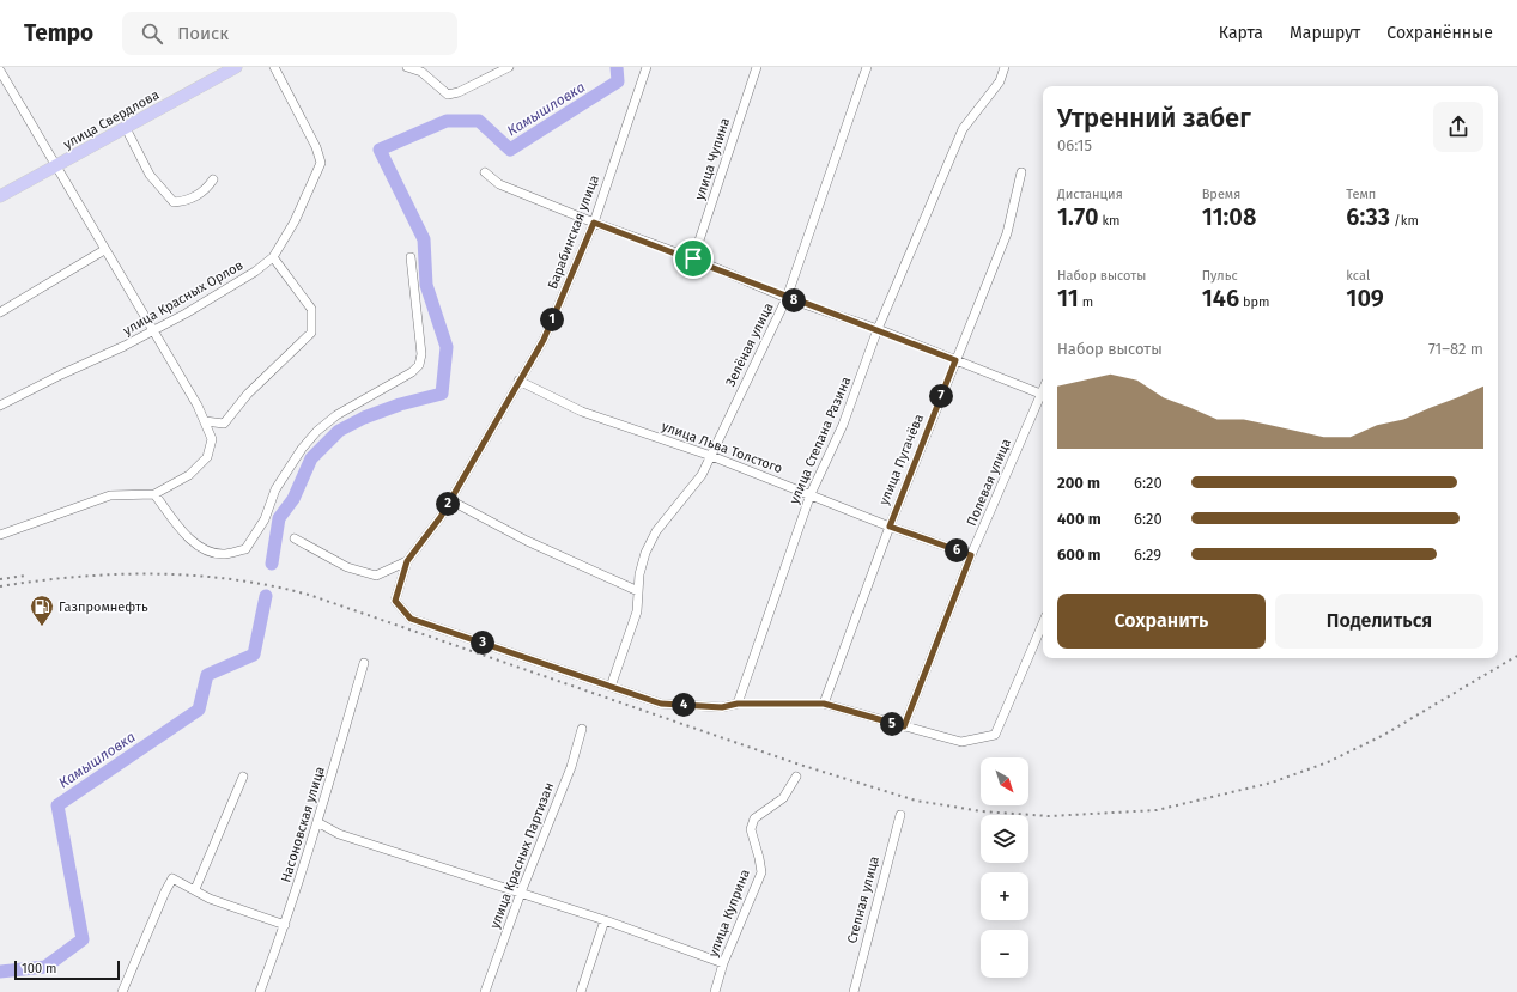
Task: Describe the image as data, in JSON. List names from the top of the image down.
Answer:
{
  "streets": {
    "main road": ["улица Свердлова"],
    "street": [
      "улица Чупина",
      "Барабинская улица",
      "улица Красных Орлов",
      "Зелёная улица",
      "улица Степана Разина",
      "улица Льва Толстого",
      "улица Пугачёва",
      "Полевая улица",
      "Насоновская улица",
      "улица Красных Партизан",
      "Степная улица",
      "улица Куприна"
    ]
  },
  "crossings": [
    ["Барабинская улица", "улица Льва Толстого"],
    ["Зелёная улица", "улица Льва Толстого"],
    ["улица Степана Разина", "улица Льва Толстого"],
    ["улица Льва Толстого", "улица Пугачёва"],
    ["улица Льва Толстого", "Полевая улица"]
  ],
  "water": ["Камышловка"],
  "places": {
    "fuel station": ["Газпромнефть"]
  },
  "scale_bar": "100 m",
  "north": "bottom right",
  "page": {
    "header": "Tempo",
    "search": "Поиск",
    "nav": ["Карта", "Маршрут", "Сохранённые"],
    "heading": ["Утренний забег", "06:15"],
    "stats": [
      ["Дистанция", "1.70 km"],
      ["Время", "11:08"],
      ["Темп", "6:33 /km"],
      ["Набор высоты", "11 m"],
      ["Пульс", "146 bpm"],
      ["kcal", "109"]
    ],
    "pins": [
      "8",
      "1",
      "7",
      "2",
      "6",
      "3",
      "4",
      "5"
    ],
    "chart": ["Набор высоты", "71–82 m"],
    "list": [
      {
        "name": "200 m",
        "note": "6:20"
      },
      {
        "name": "400 m",
        "note": "6:20"
      },
      {
        "name": "600 m",
        "note": "6:29"
      }
    ],
    "buttons": ["Сохранить", "Поделиться"],
    "map_buttons": ["+", "−"],
    "scale": "100 m"
  }
}
